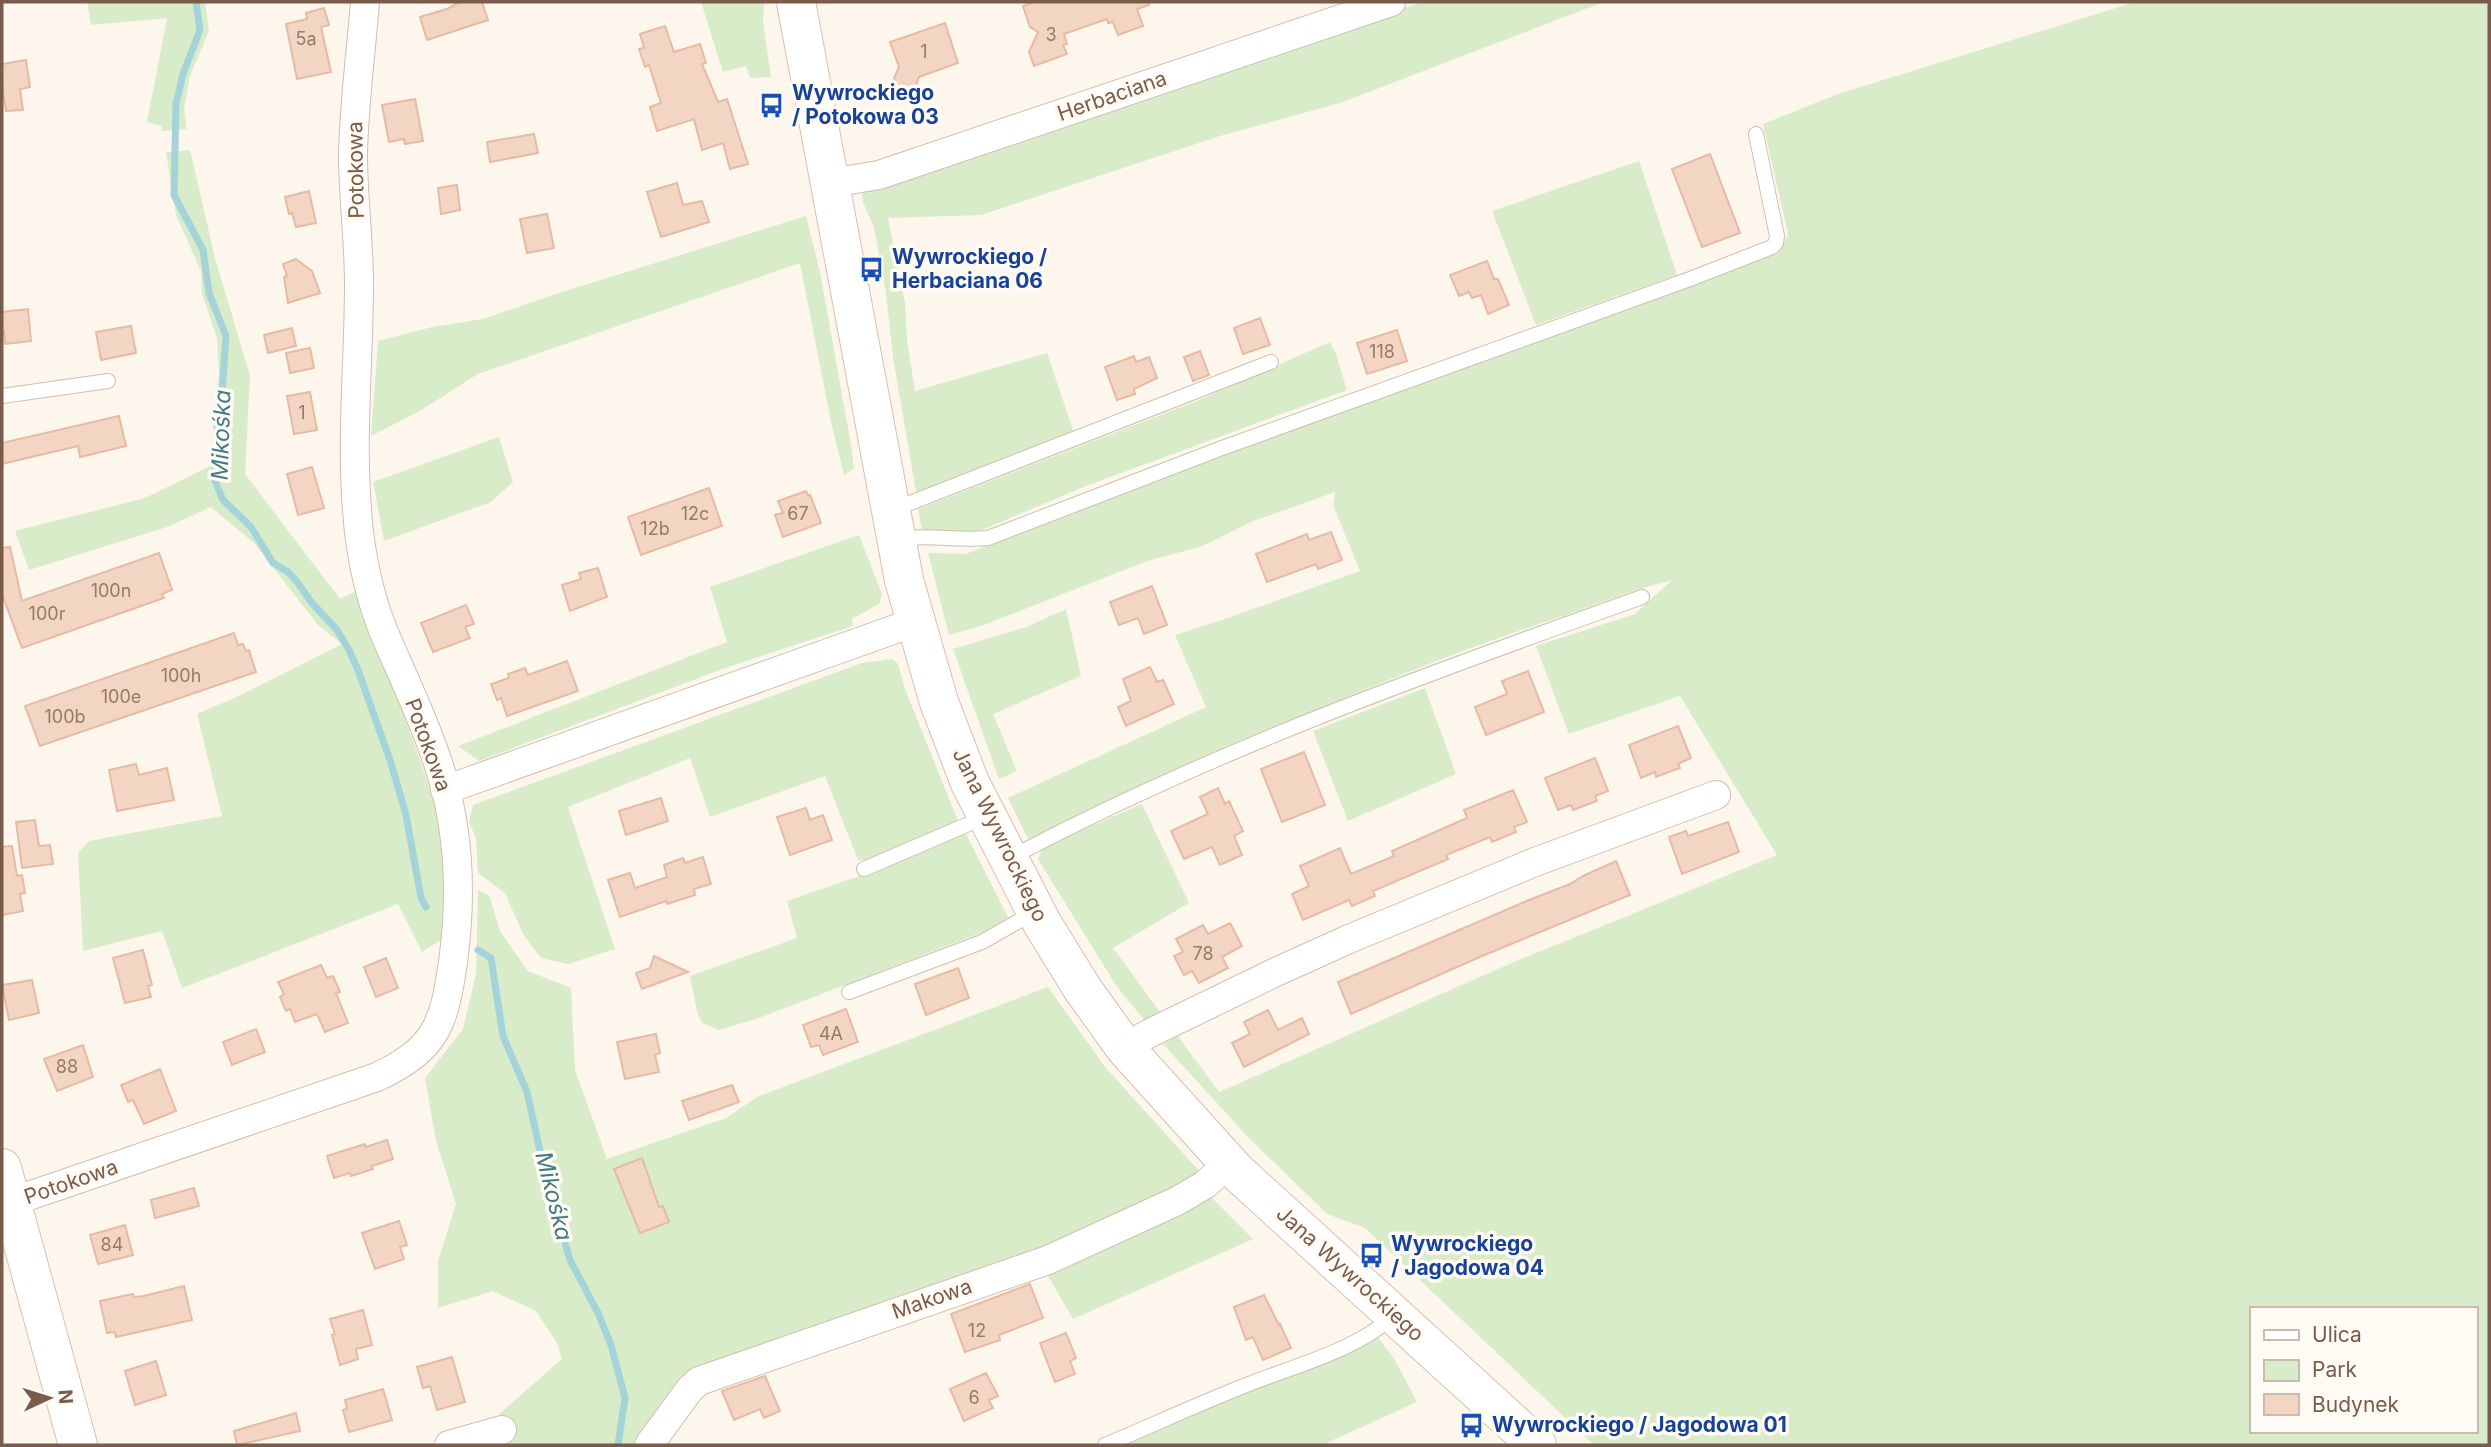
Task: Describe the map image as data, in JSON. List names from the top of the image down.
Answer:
{
  "streets": {
    "street": [
      "Herbaciana",
      "Potokowa",
      "Jana Wywrockiego",
      "Makowa"
    ]
  },
  "crossings": [
    ["Herbaciana", "Jana Wywrockiego"],
    ["Jana Wywrockiego", "Makowa"]
  ],
  "water": ["Mikośka"],
  "places": {
    "bus stop": [
      "Wywrockiego / Potokowa 03",
      "Wywrockiego / Herbaciana 06",
      "Wywrockiego / Jagodowa 04",
      "Wywrockiego / Jagodowa 01"
    ]
  },
  "house_numbers": [
    "3",
    "5a",
    "1",
    "118",
    "1",
    "12c",
    "67",
    "12b",
    "100n",
    "100r",
    "100h",
    "100e",
    "100b",
    "78",
    "4A",
    "88",
    "84",
    "12",
    "6"
  ],
  "legend": ["Ulica", "Park", "Budynek"],
  "north": "right"
}
